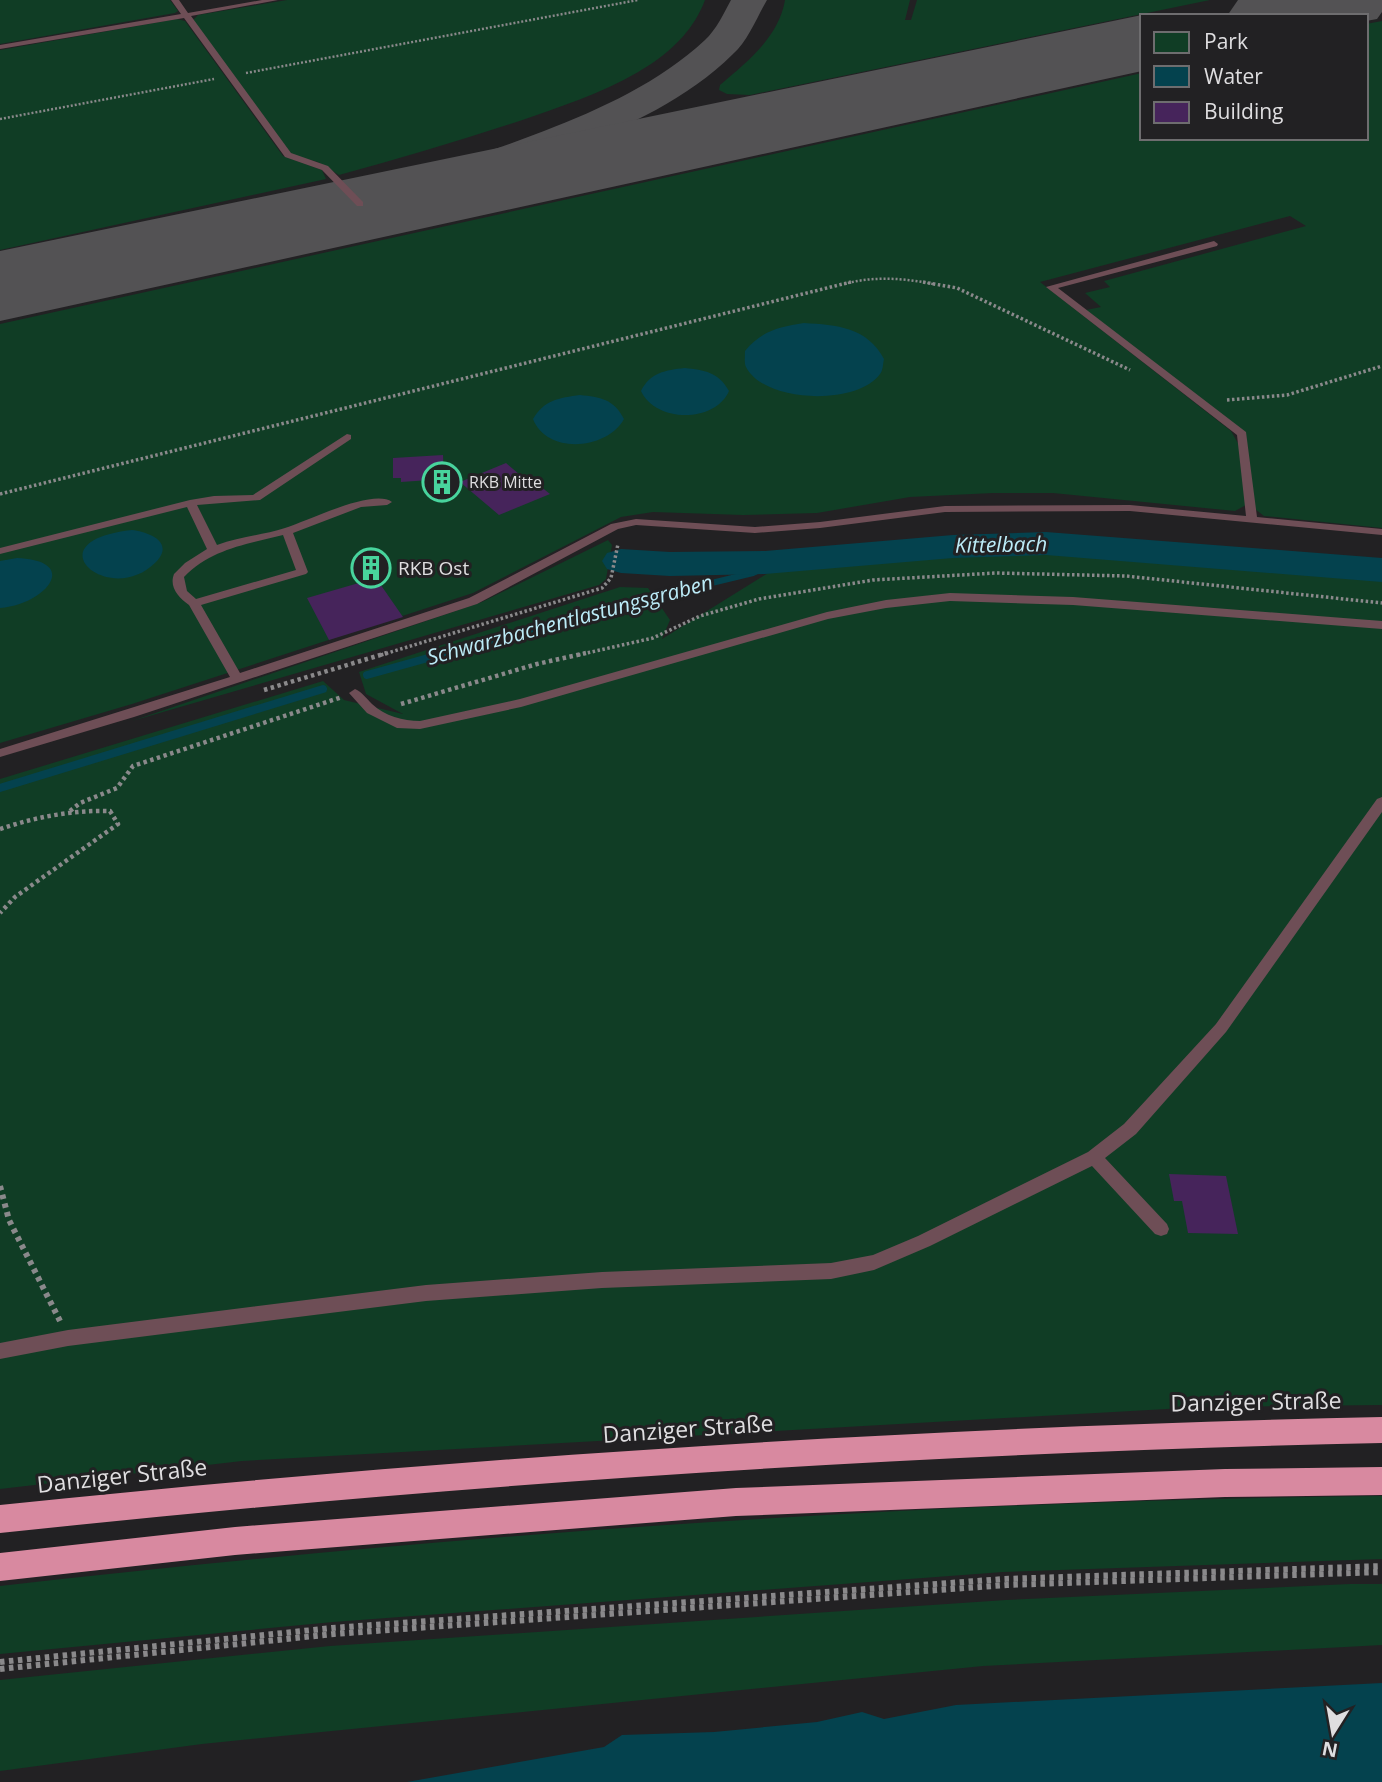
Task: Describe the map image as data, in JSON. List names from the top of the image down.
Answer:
{
  "streets": {
    "highway": ["Danziger Straße"]
  },
  "water": ["Kittelbach", "Schwarzbachentlastungsgraben"],
  "places": {
    "building": ["RKB Mitte", "RKB Ost"]
  },
  "legend": ["Park", "Water", "Building"],
  "north": "bottom"
}
